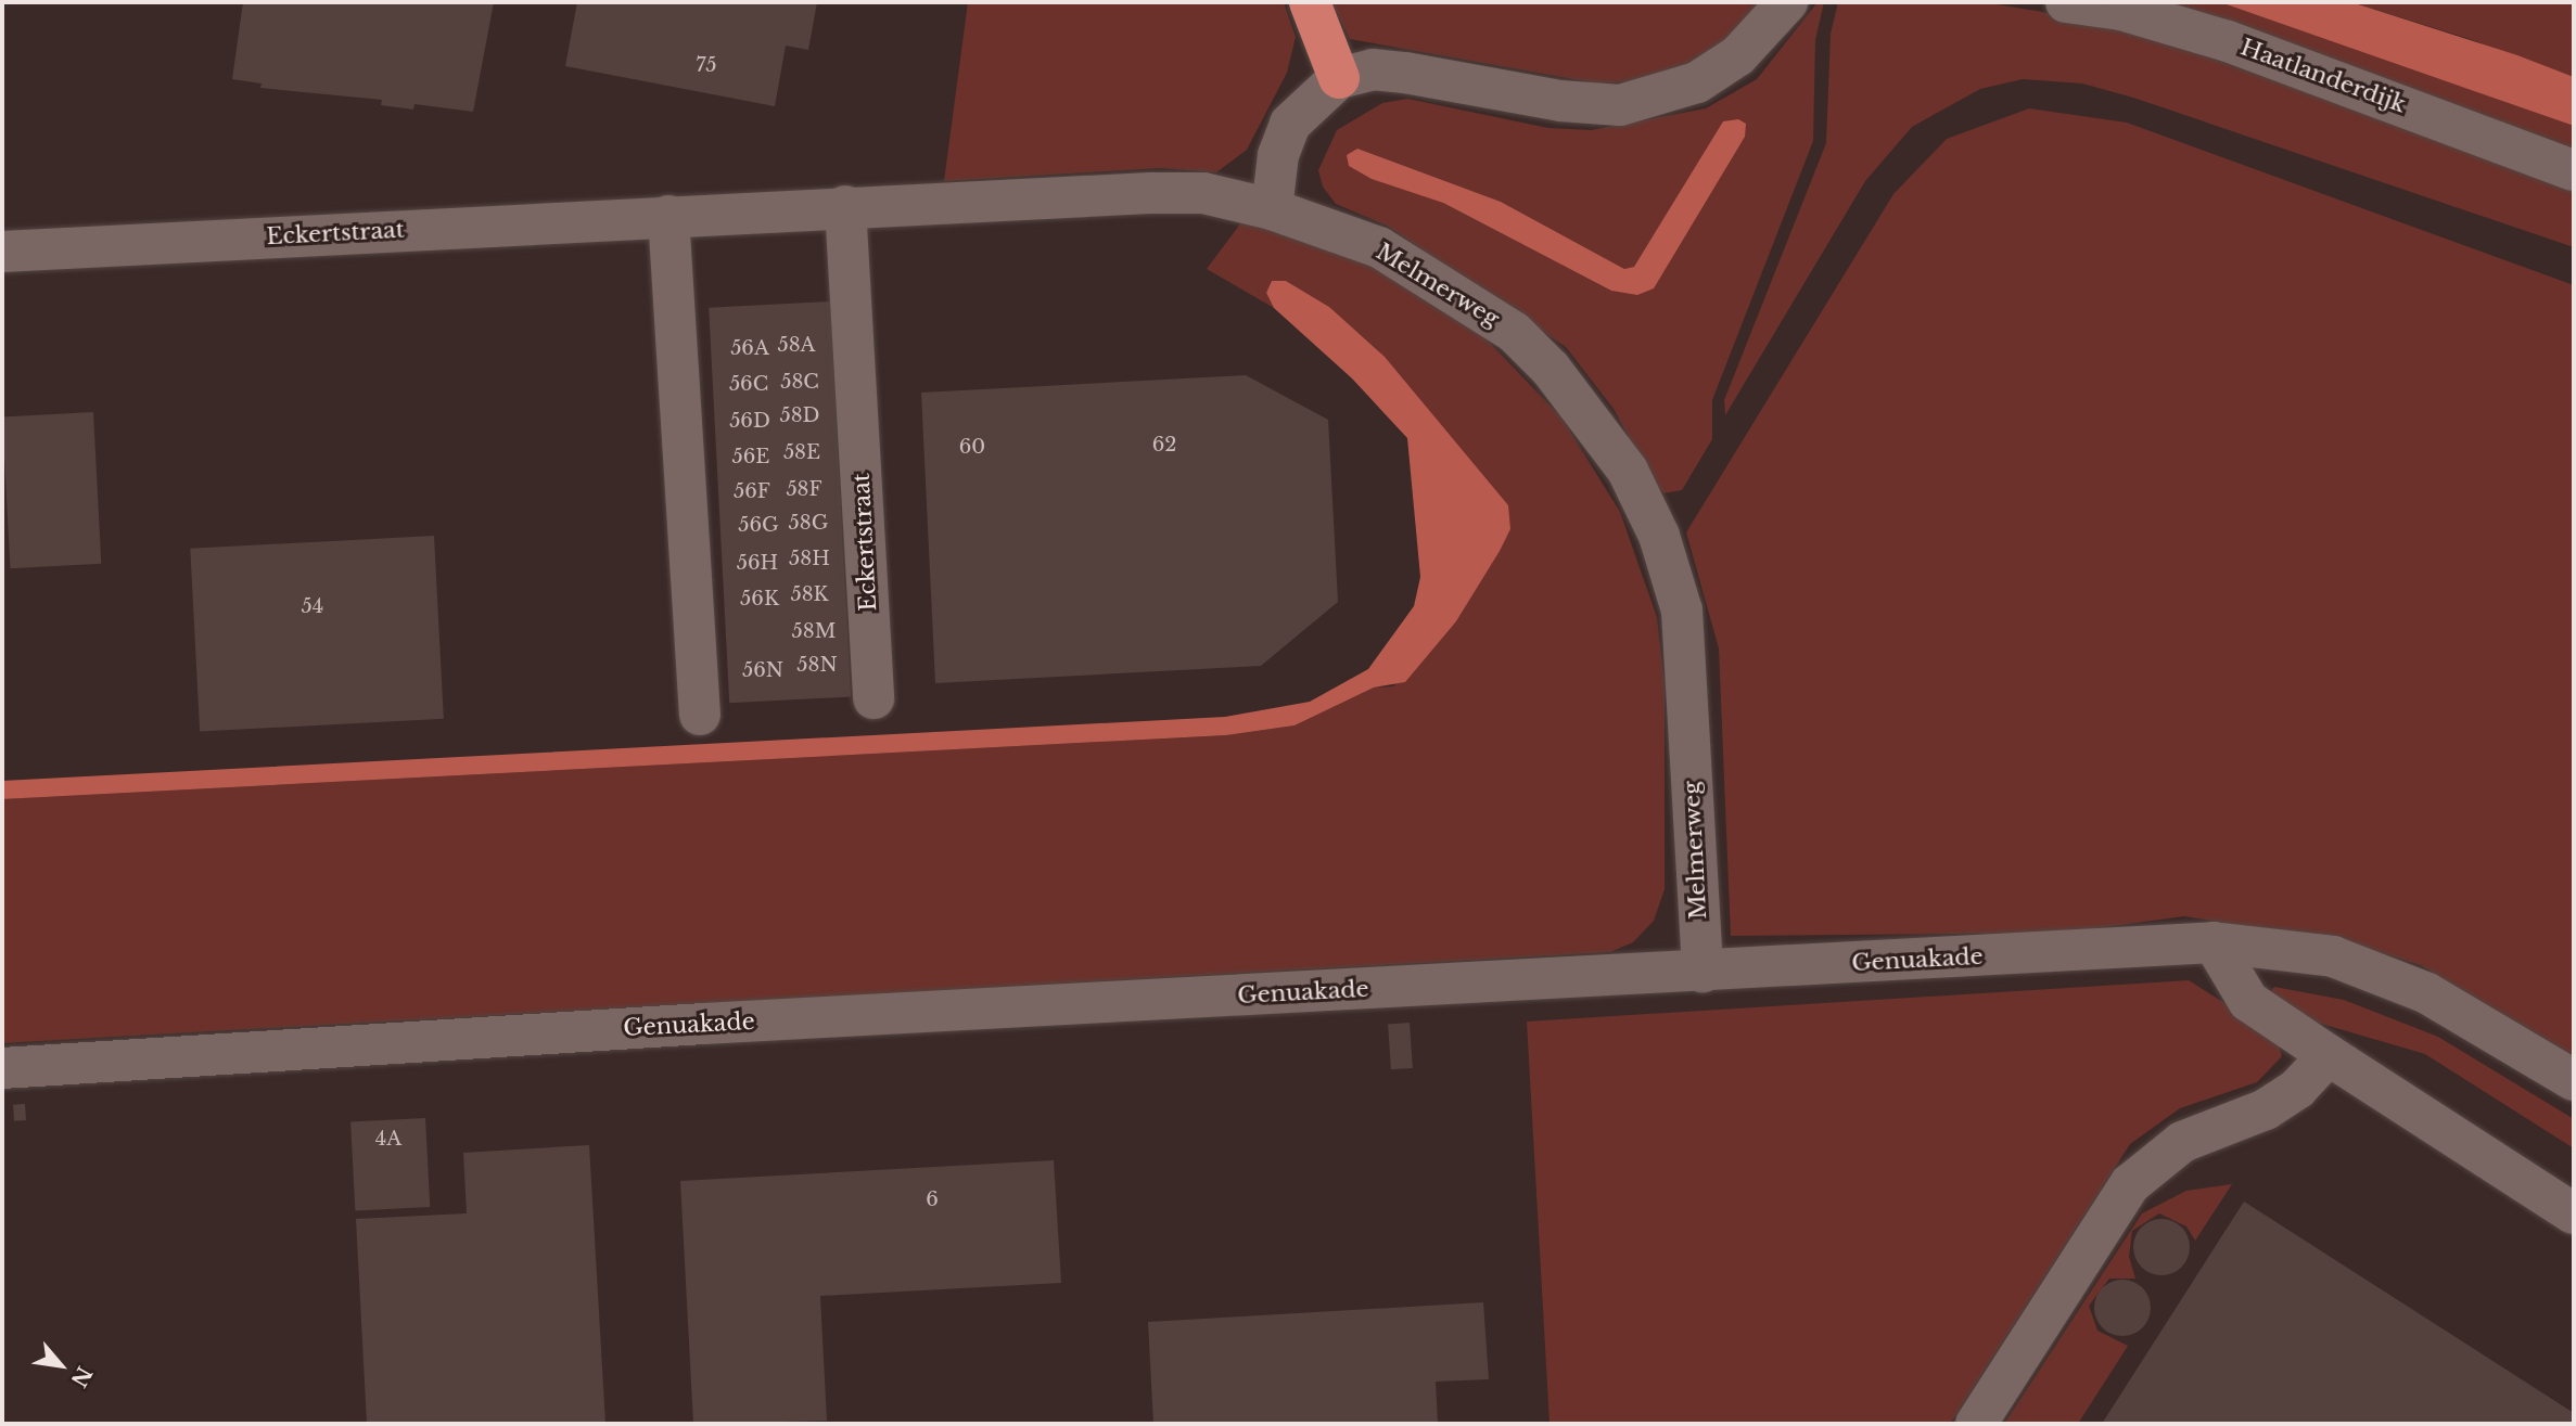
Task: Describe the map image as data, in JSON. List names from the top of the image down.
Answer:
{
  "streets": {
    "street": [
      "Haatlanderdijk",
      "Eckertstraat",
      "Melmerweg",
      "Genuakade"
    ]
  },
  "crossings": [
    ["Eckertstraat", "Melmerweg"],
    ["Melmerweg", "Genuakade"]
  ],
  "house_numbers": [
    "75",
    "58A",
    "56A",
    "58C",
    "56C",
    "58D",
    "56D",
    "62",
    "60",
    "58E",
    "56E",
    "58F",
    "56F",
    "58G",
    "56G",
    "58H",
    "56H",
    "58K",
    "56K",
    "54",
    "58M",
    "58N",
    "56N",
    "4A",
    "6"
  ],
  "north": "bottom right"
}
